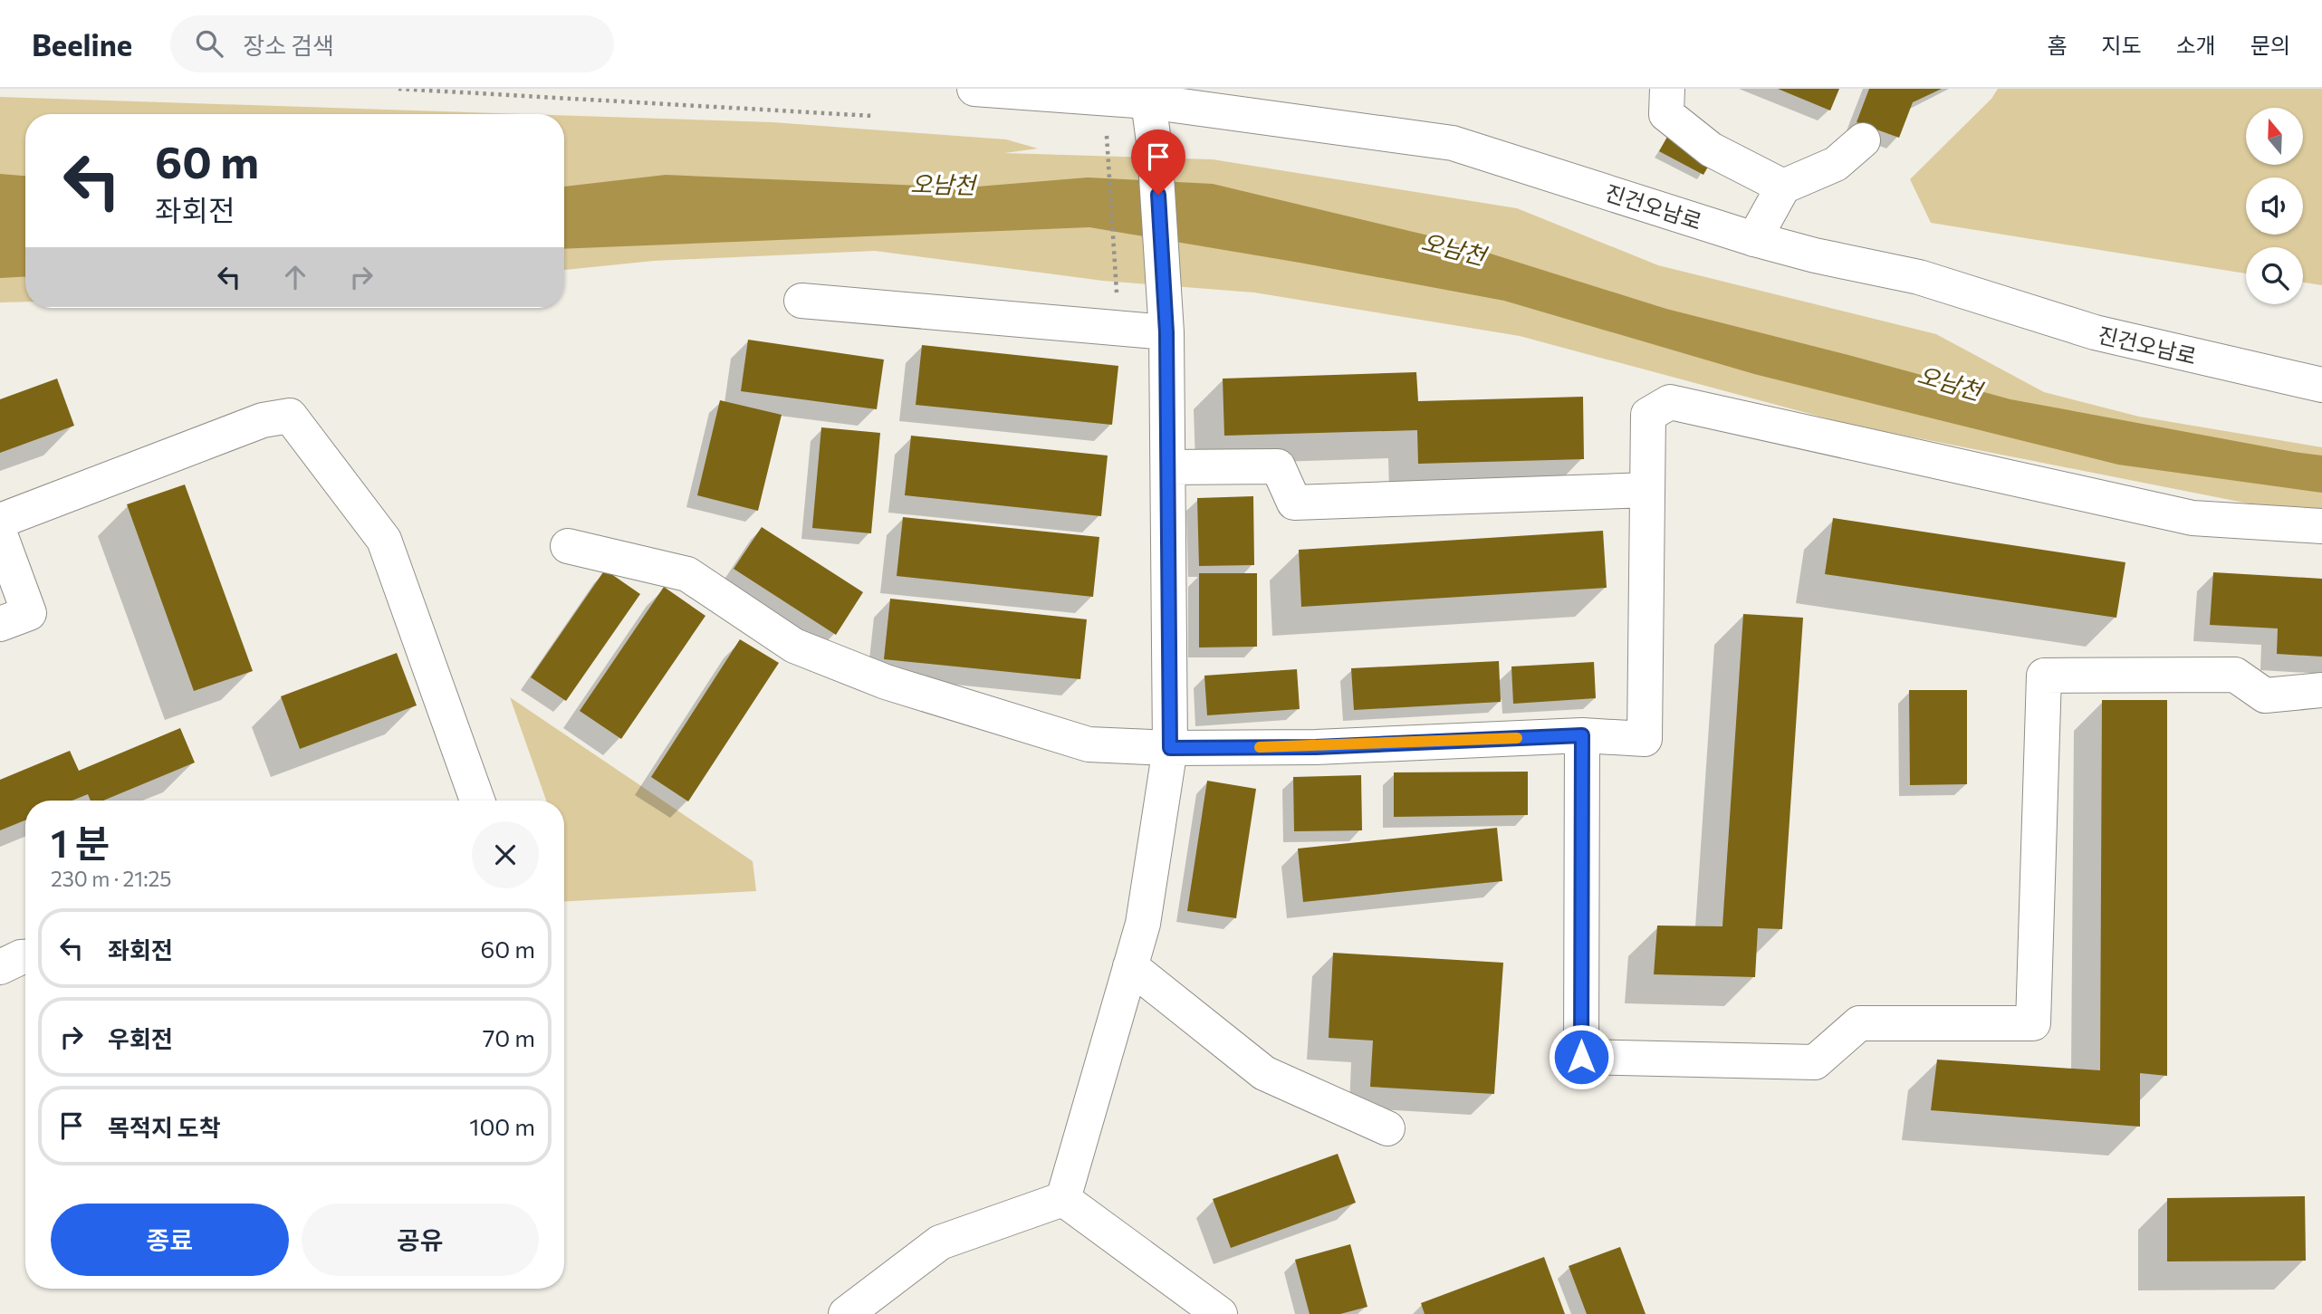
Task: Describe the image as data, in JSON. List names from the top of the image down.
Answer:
{
  "streets": {
    "street": ["진건오남로"]
  },
  "water": ["오남천"],
  "north": "top",
  "page": {
    "header": "Beeline",
    "search": "장소 검색",
    "nav": [
      "홈",
      "지도",
      "소개",
      "문의"
    ],
    "turn": ["60 m", "좌회전"],
    "heading": ["1 분", "230 m · 21:25"],
    "list": [
      {
        "name": "좌회전",
        "value": "60 m"
      },
      {
        "name": "우회전",
        "value": "70 m"
      },
      {
        "name": "목적지 도착",
        "value": "100 m"
      }
    ],
    "buttons": ["종료", "공유"]
  }
}
